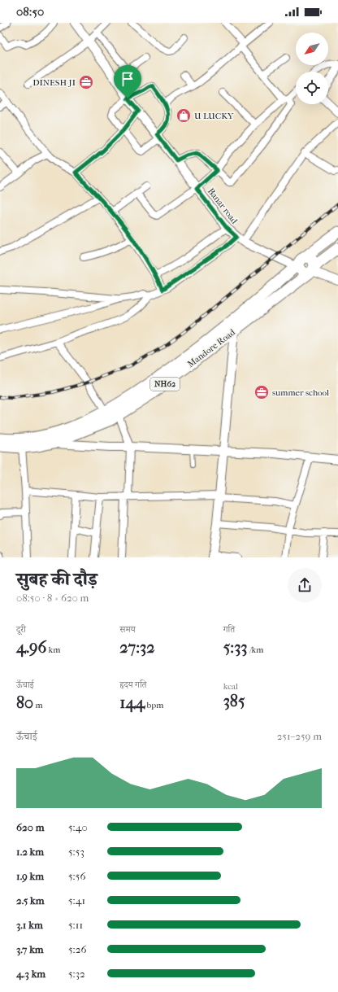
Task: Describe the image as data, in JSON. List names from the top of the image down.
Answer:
{
  "streets": {
    "highway": ["Mandore Road", "NH62"],
    "street": ["Banar road"]
  },
  "crossings": [
    ["Banar road", "Mandore Road"]
  ],
  "places": {
    "office": ["DINESH JI", "summer school"],
    "shop": ["U LUCKY"]
  },
  "north": "bottom left",
  "page": {
    "status": "08:50",
    "heading": ["सुबह की दौड़", "08:50 · 8 × 620 m"],
    "stats": [
      ["दूरी", "4.96 km"],
      ["समय", "27:32"],
      ["गति", "5:33 /km"],
      ["ऊँचाई", "80 m"],
      ["हृदय गति", "144 bpm"],
      ["kcal", "385"]
    ],
    "chart": ["ऊँचाई", "251–259 m"],
    "list": [
      {
        "name": "620 m",
        "note": "5:40"
      },
      {
        "name": "1.2 km",
        "note": "5:53"
      },
      {
        "name": "1.9 km",
        "note": "5:56"
      },
      {
        "name": "2.5 km",
        "note": "5:41"
      },
      {
        "name": "3.1 km",
        "note": "5:11"
      },
      {
        "name": "3.7 km",
        "note": "5:26"
      },
      {
        "name": "4.3 km",
        "note": "5:32"
      }
    ]
  }
}
